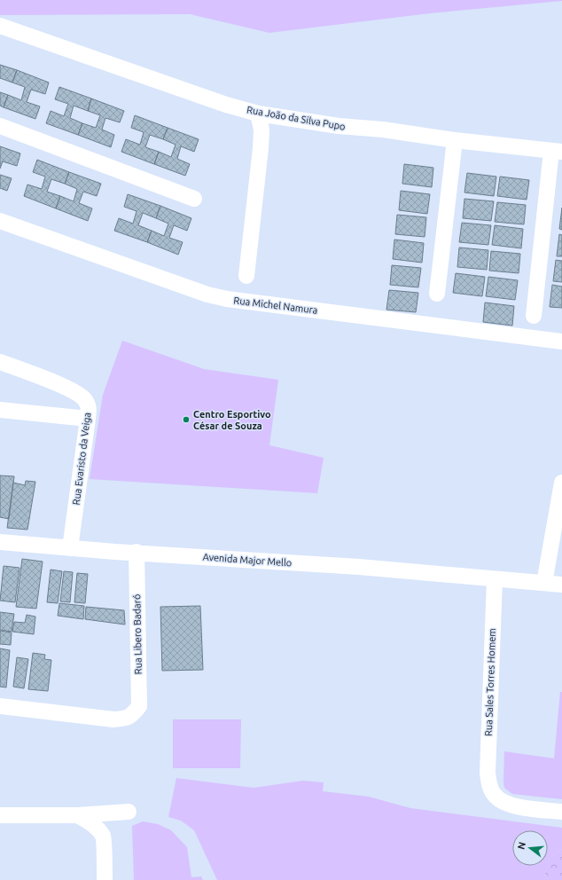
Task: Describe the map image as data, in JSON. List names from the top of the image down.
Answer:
{
  "streets": {
    "street": [
      "Rua João da Silva Pupo",
      "Rua Michel Namura",
      "Rua Evaristo da Veiga",
      "Avenida Major Mello",
      "Rua Libero Badaró",
      "Rua Sales Torres Homem"
    ]
  },
  "crossings": [
    ["Rua Evaristo da Veiga", "Avenida Major Mello"],
    ["Avenida Major Mello", "Rua Libero Badaró"],
    ["Avenida Major Mello", "Rua Sales Torres Homem"]
  ],
  "places": ["Centro Esportivo César de Souza"],
  "north": "left"
}
